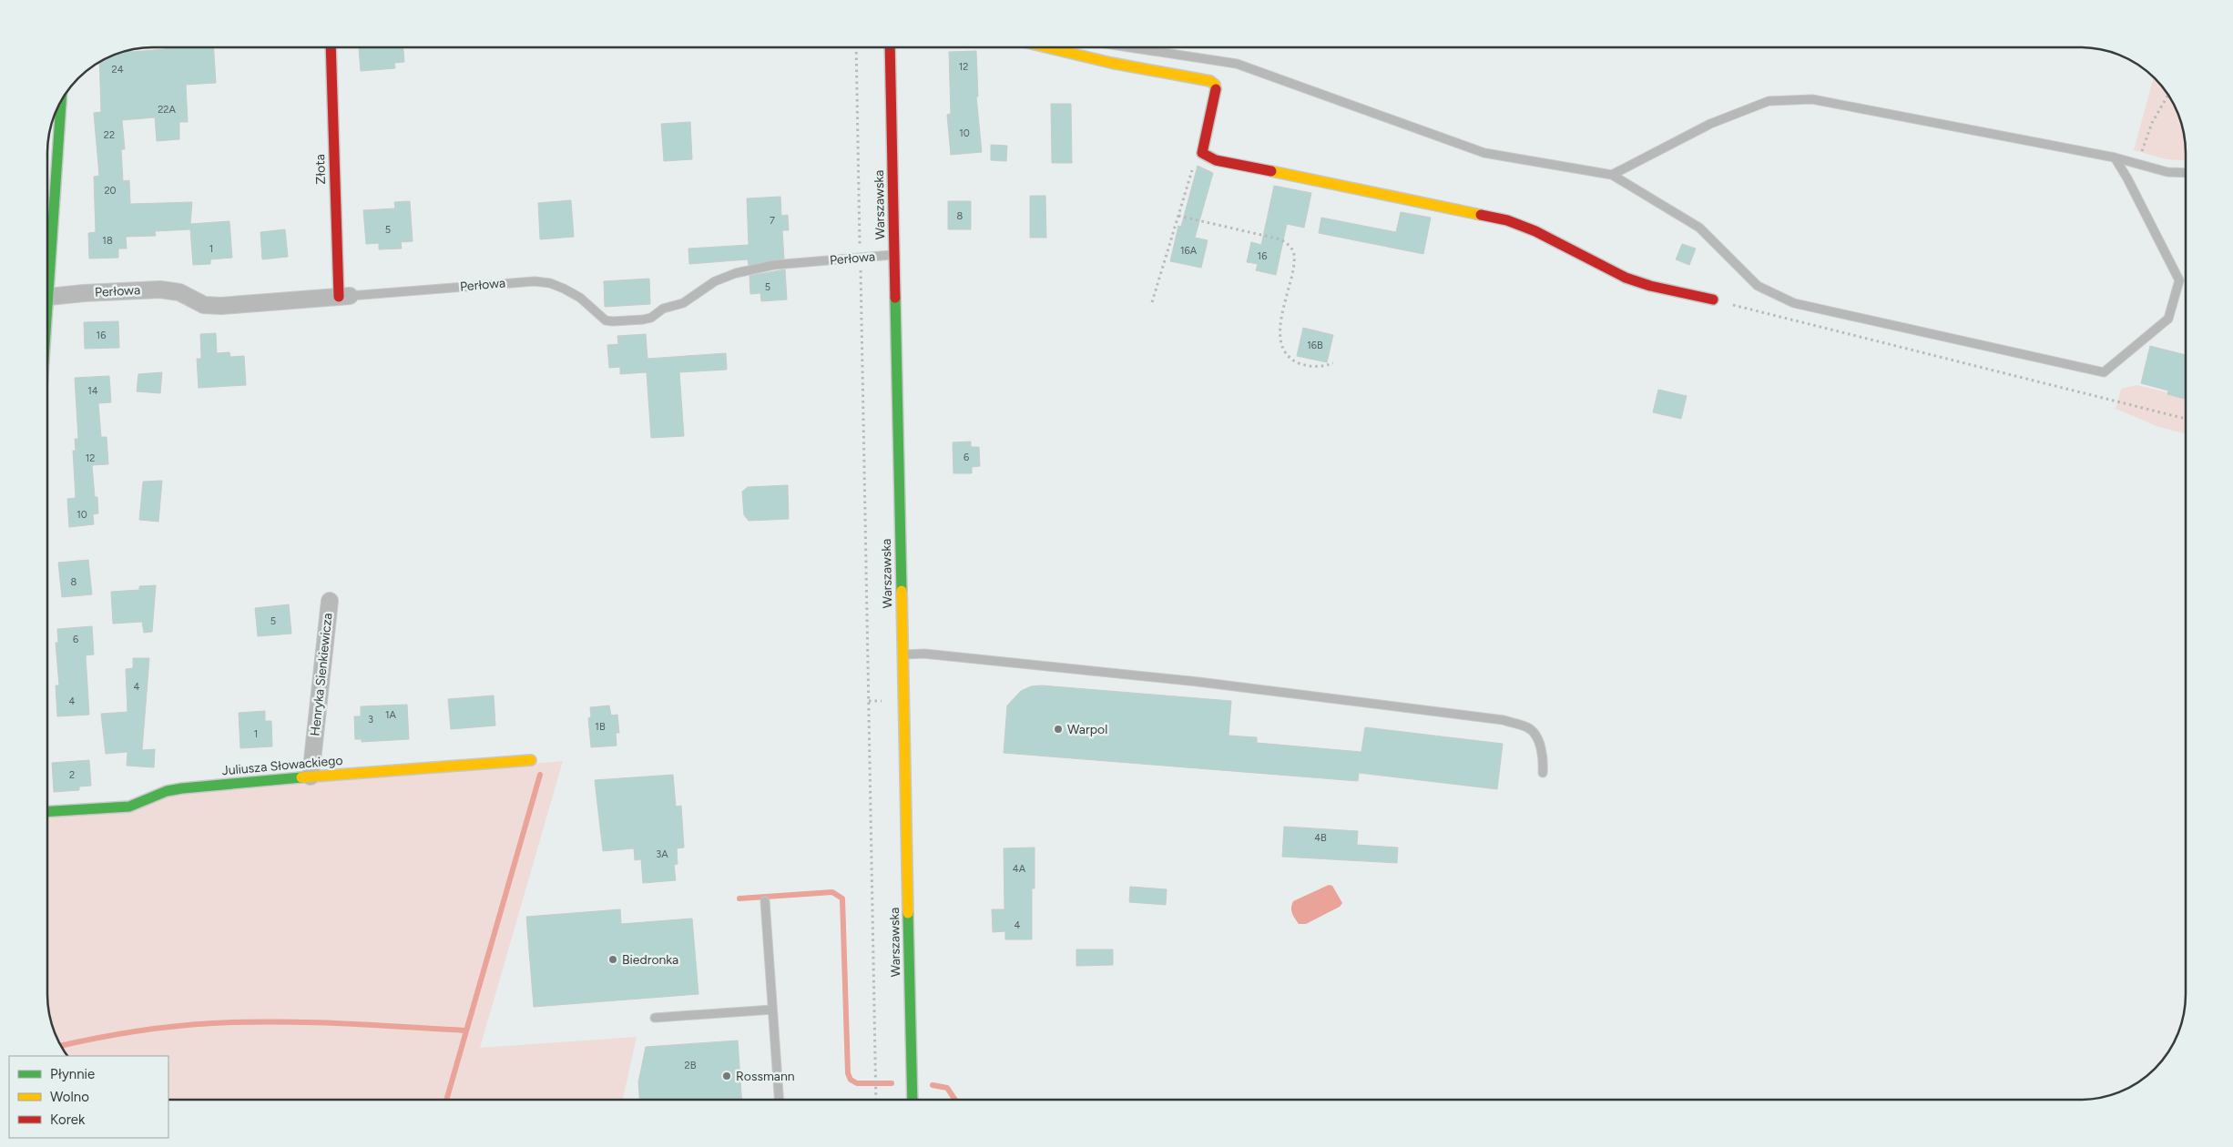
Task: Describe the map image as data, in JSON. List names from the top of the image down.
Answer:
{
  "streets": {
    "street": [
      "Złota",
      "Warszawska",
      "Perłowa",
      "Henryka Sienkiewicza",
      "Juliusza Słowackiego"
    ]
  },
  "crossings": [
    ["Złota", "Perłowa"],
    ["Warszawska", "Perłowa"],
    ["Henryka Sienkiewicza", "Juliusza Słowackiego"]
  ],
  "places": ["Warpol", "Biedronka", "Rossmann"],
  "house_numbers": [
    "12",
    "24",
    "22A",
    "10",
    "22",
    "20",
    "8",
    "7",
    "5",
    "18",
    "1",
    "16A",
    "16",
    "5",
    "16",
    "16B",
    "14",
    "6",
    "12",
    "10",
    "8",
    "5",
    "6",
    "4",
    "4",
    "1A",
    "3",
    "1B",
    "1",
    "2",
    "4B",
    "3A",
    "4A",
    "4",
    "2B"
  ],
  "legend": ["Płynnie", "Wolno", "Korek"]
}
